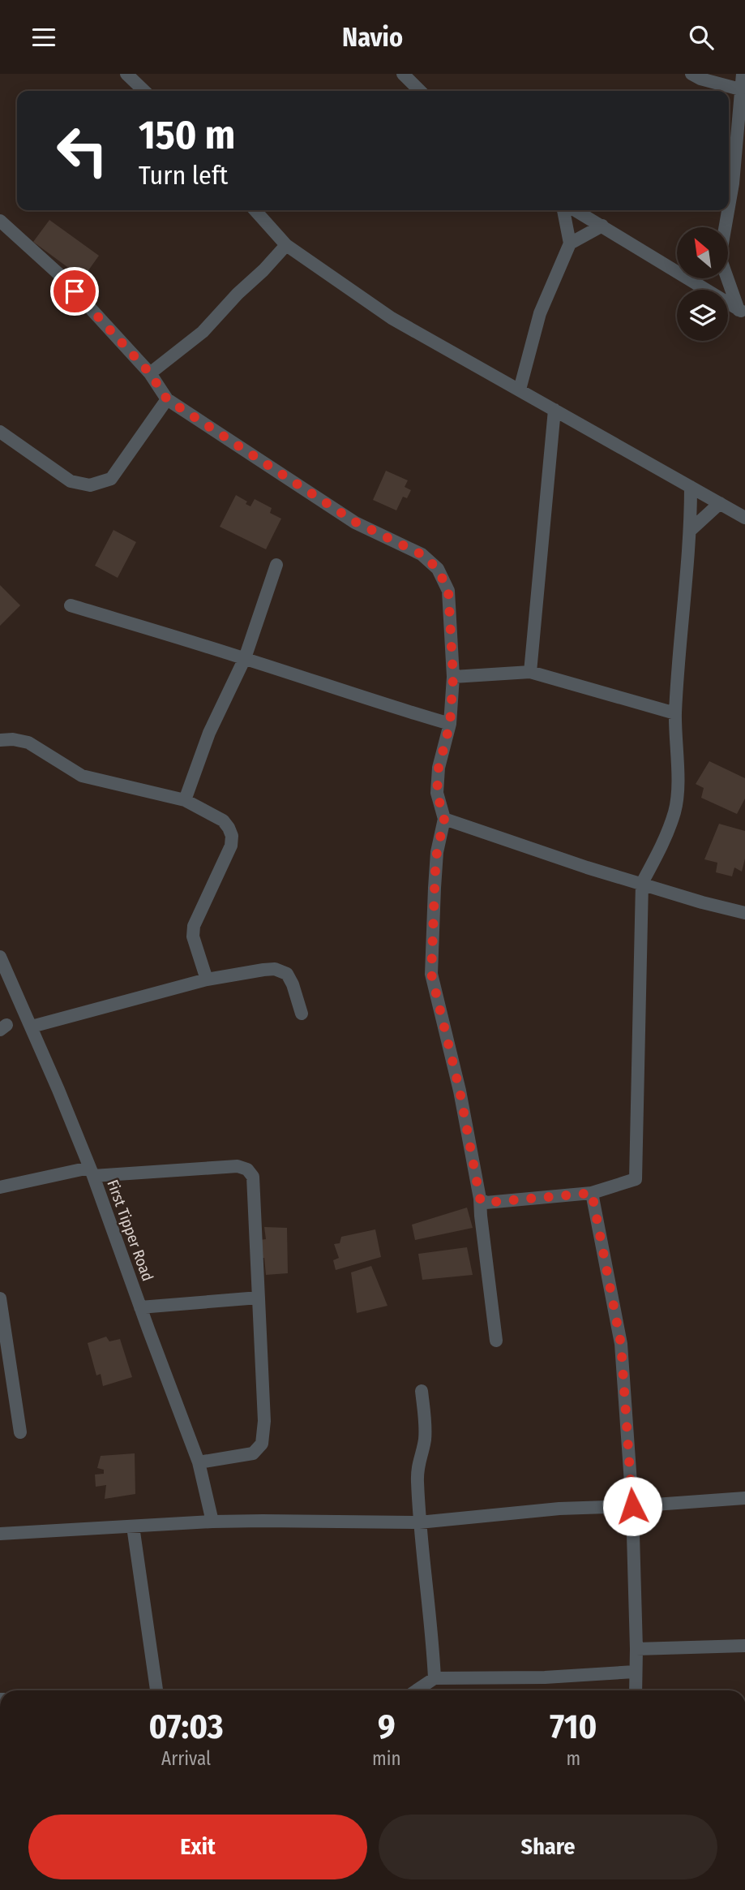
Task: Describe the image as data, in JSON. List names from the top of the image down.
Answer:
{
  "streets": {
    "street": ["First Tipper Road"]
  },
  "north": "top left",
  "page": {
    "header": "Navio",
    "turn": ["150 m", "Turn left"],
    "eta": [
      "07:03",
      "Arrival",
      "9",
      "min",
      "710",
      "m"
    ],
    "buttons": ["Exit", "Share"]
  }
}
